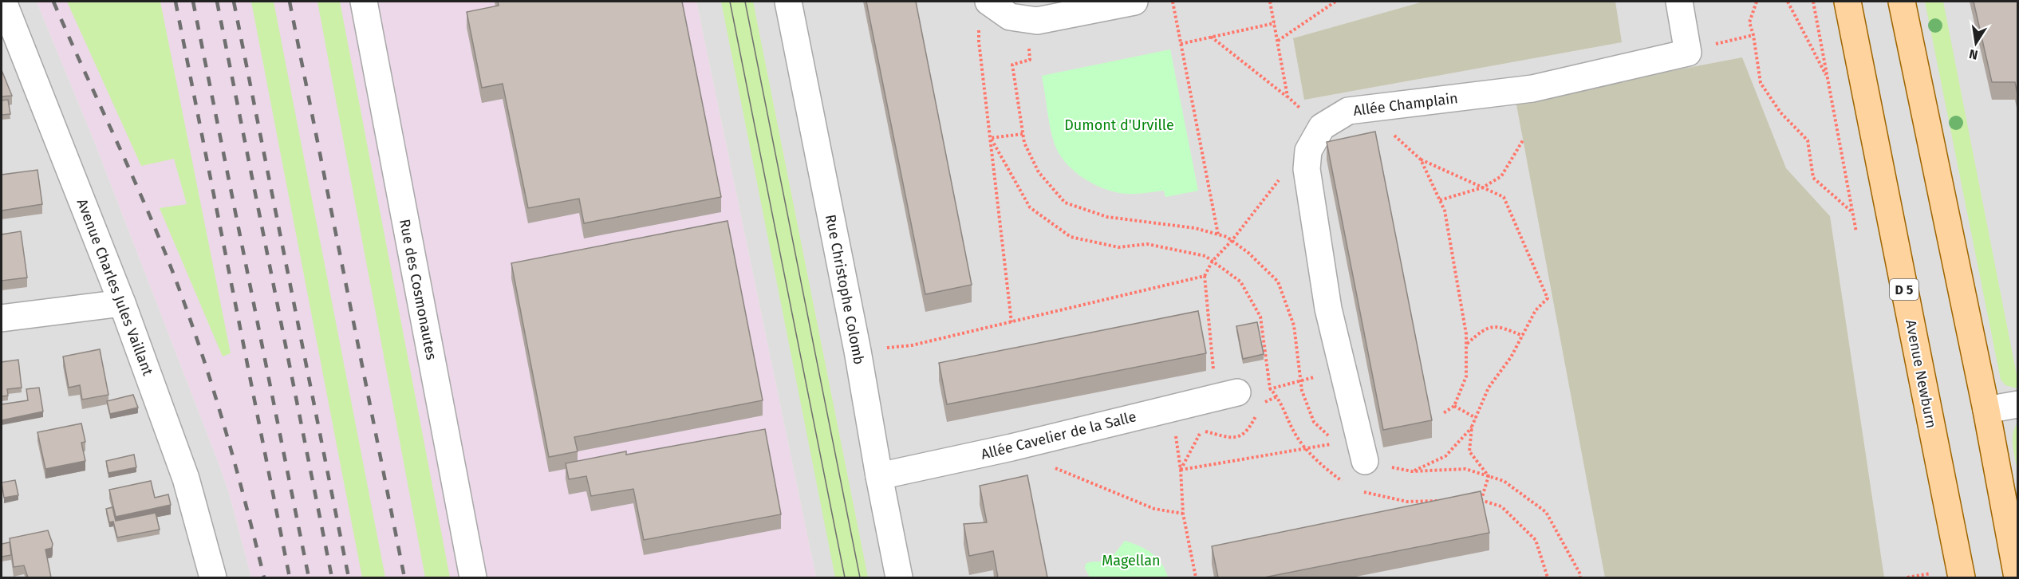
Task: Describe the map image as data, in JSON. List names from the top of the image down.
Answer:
{
  "streets": {
    "main road": ["D 5", "Avenue Newburn"],
    "street": [
      "Allée Champlain",
      "Avenue Charles Jules Vaillant",
      "Rue des Cosmonautes",
      "Rue Christophe Colomb",
      "Allée Cavelier de la Salle"
    ]
  },
  "crossings": [
    ["Rue Christophe Colomb", "Allée Cavelier de la Salle"]
  ],
  "parks": ["Dumont d'Urville", "Magellan"],
  "north": "bottom"
}
